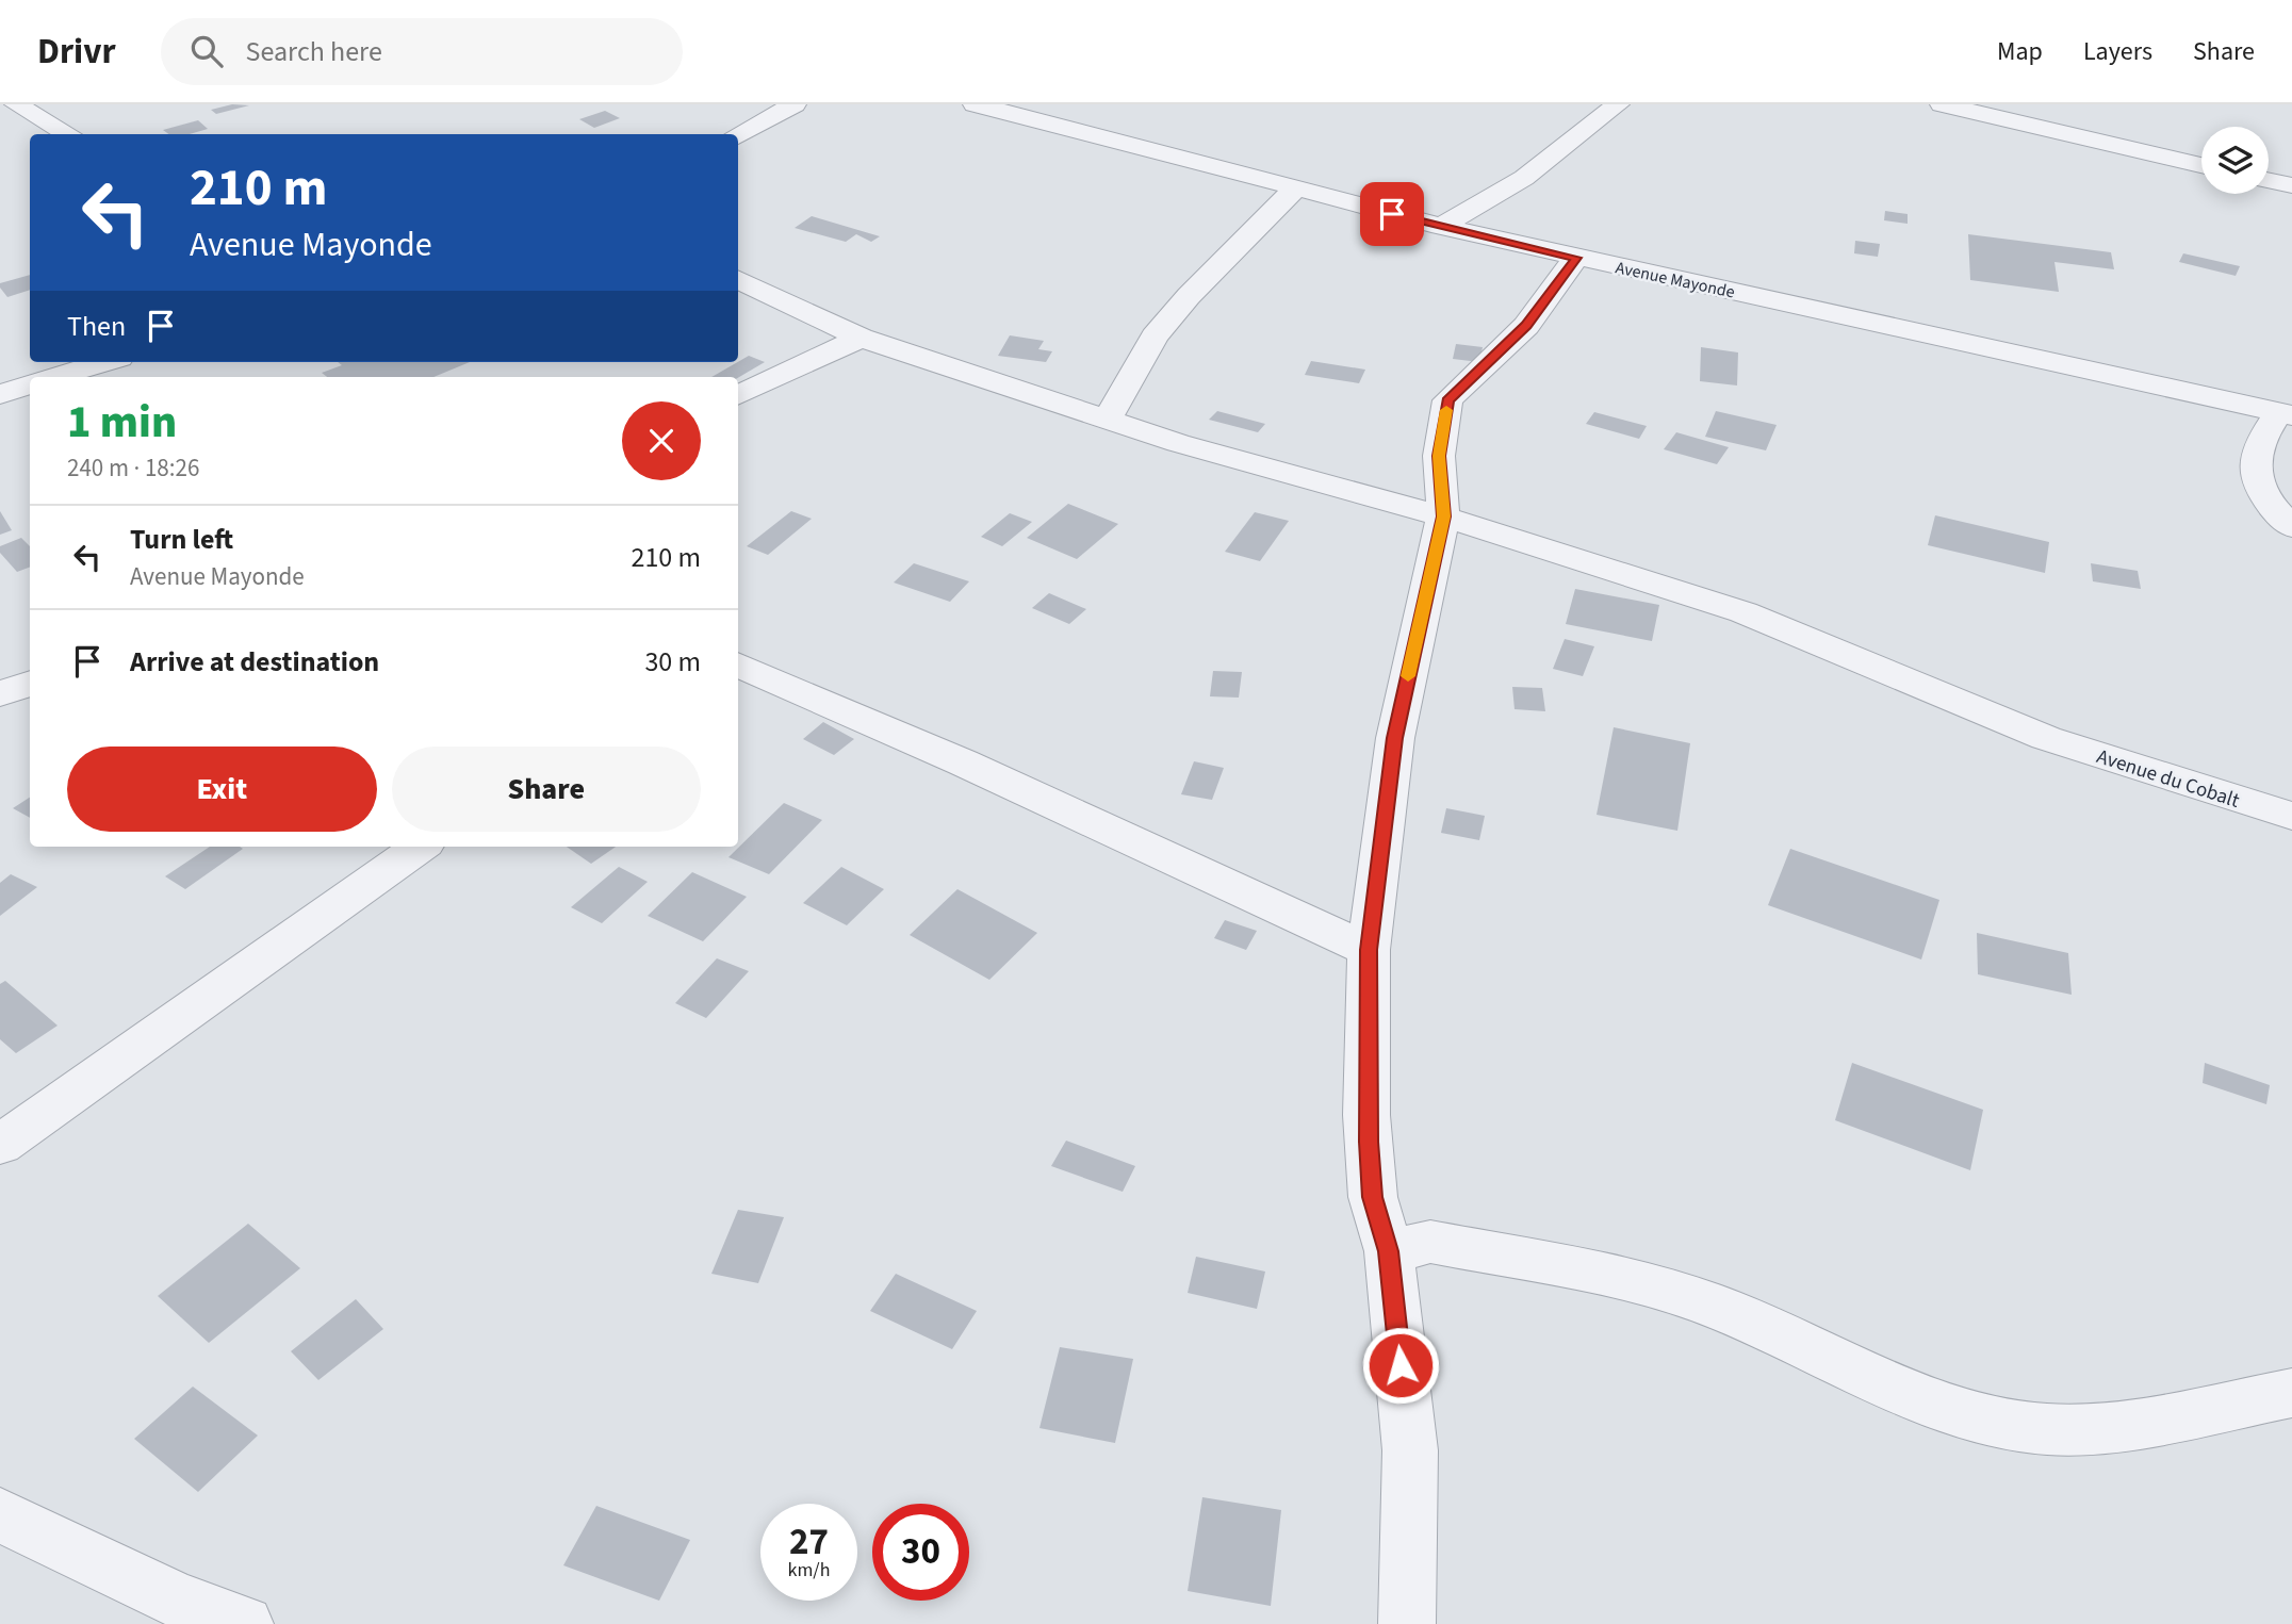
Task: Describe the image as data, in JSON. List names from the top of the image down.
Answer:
{
  "streets": {
    "street": ["Avenue Mayonde", "Avenue du Cobalt"]
  },
  "page": {
    "header": "Drivr",
    "search": "Search here",
    "nav": ["Map", "Layers", "Share"],
    "turn": ["210 m", "Avenue Mayonde"],
    "then": "Then",
    "heading": ["1 min", "240 m · 18:26"],
    "list": [
      {
        "name": "Turn left",
        "note": "Avenue Mayonde",
        "value": "210 m"
      },
      {
        "name": "Arrive at destination",
        "value": "30 m"
      }
    ],
    "buttons": ["Exit", "Share"],
    "speed": "27 km/h",
    "limit": "30"
  }
}
